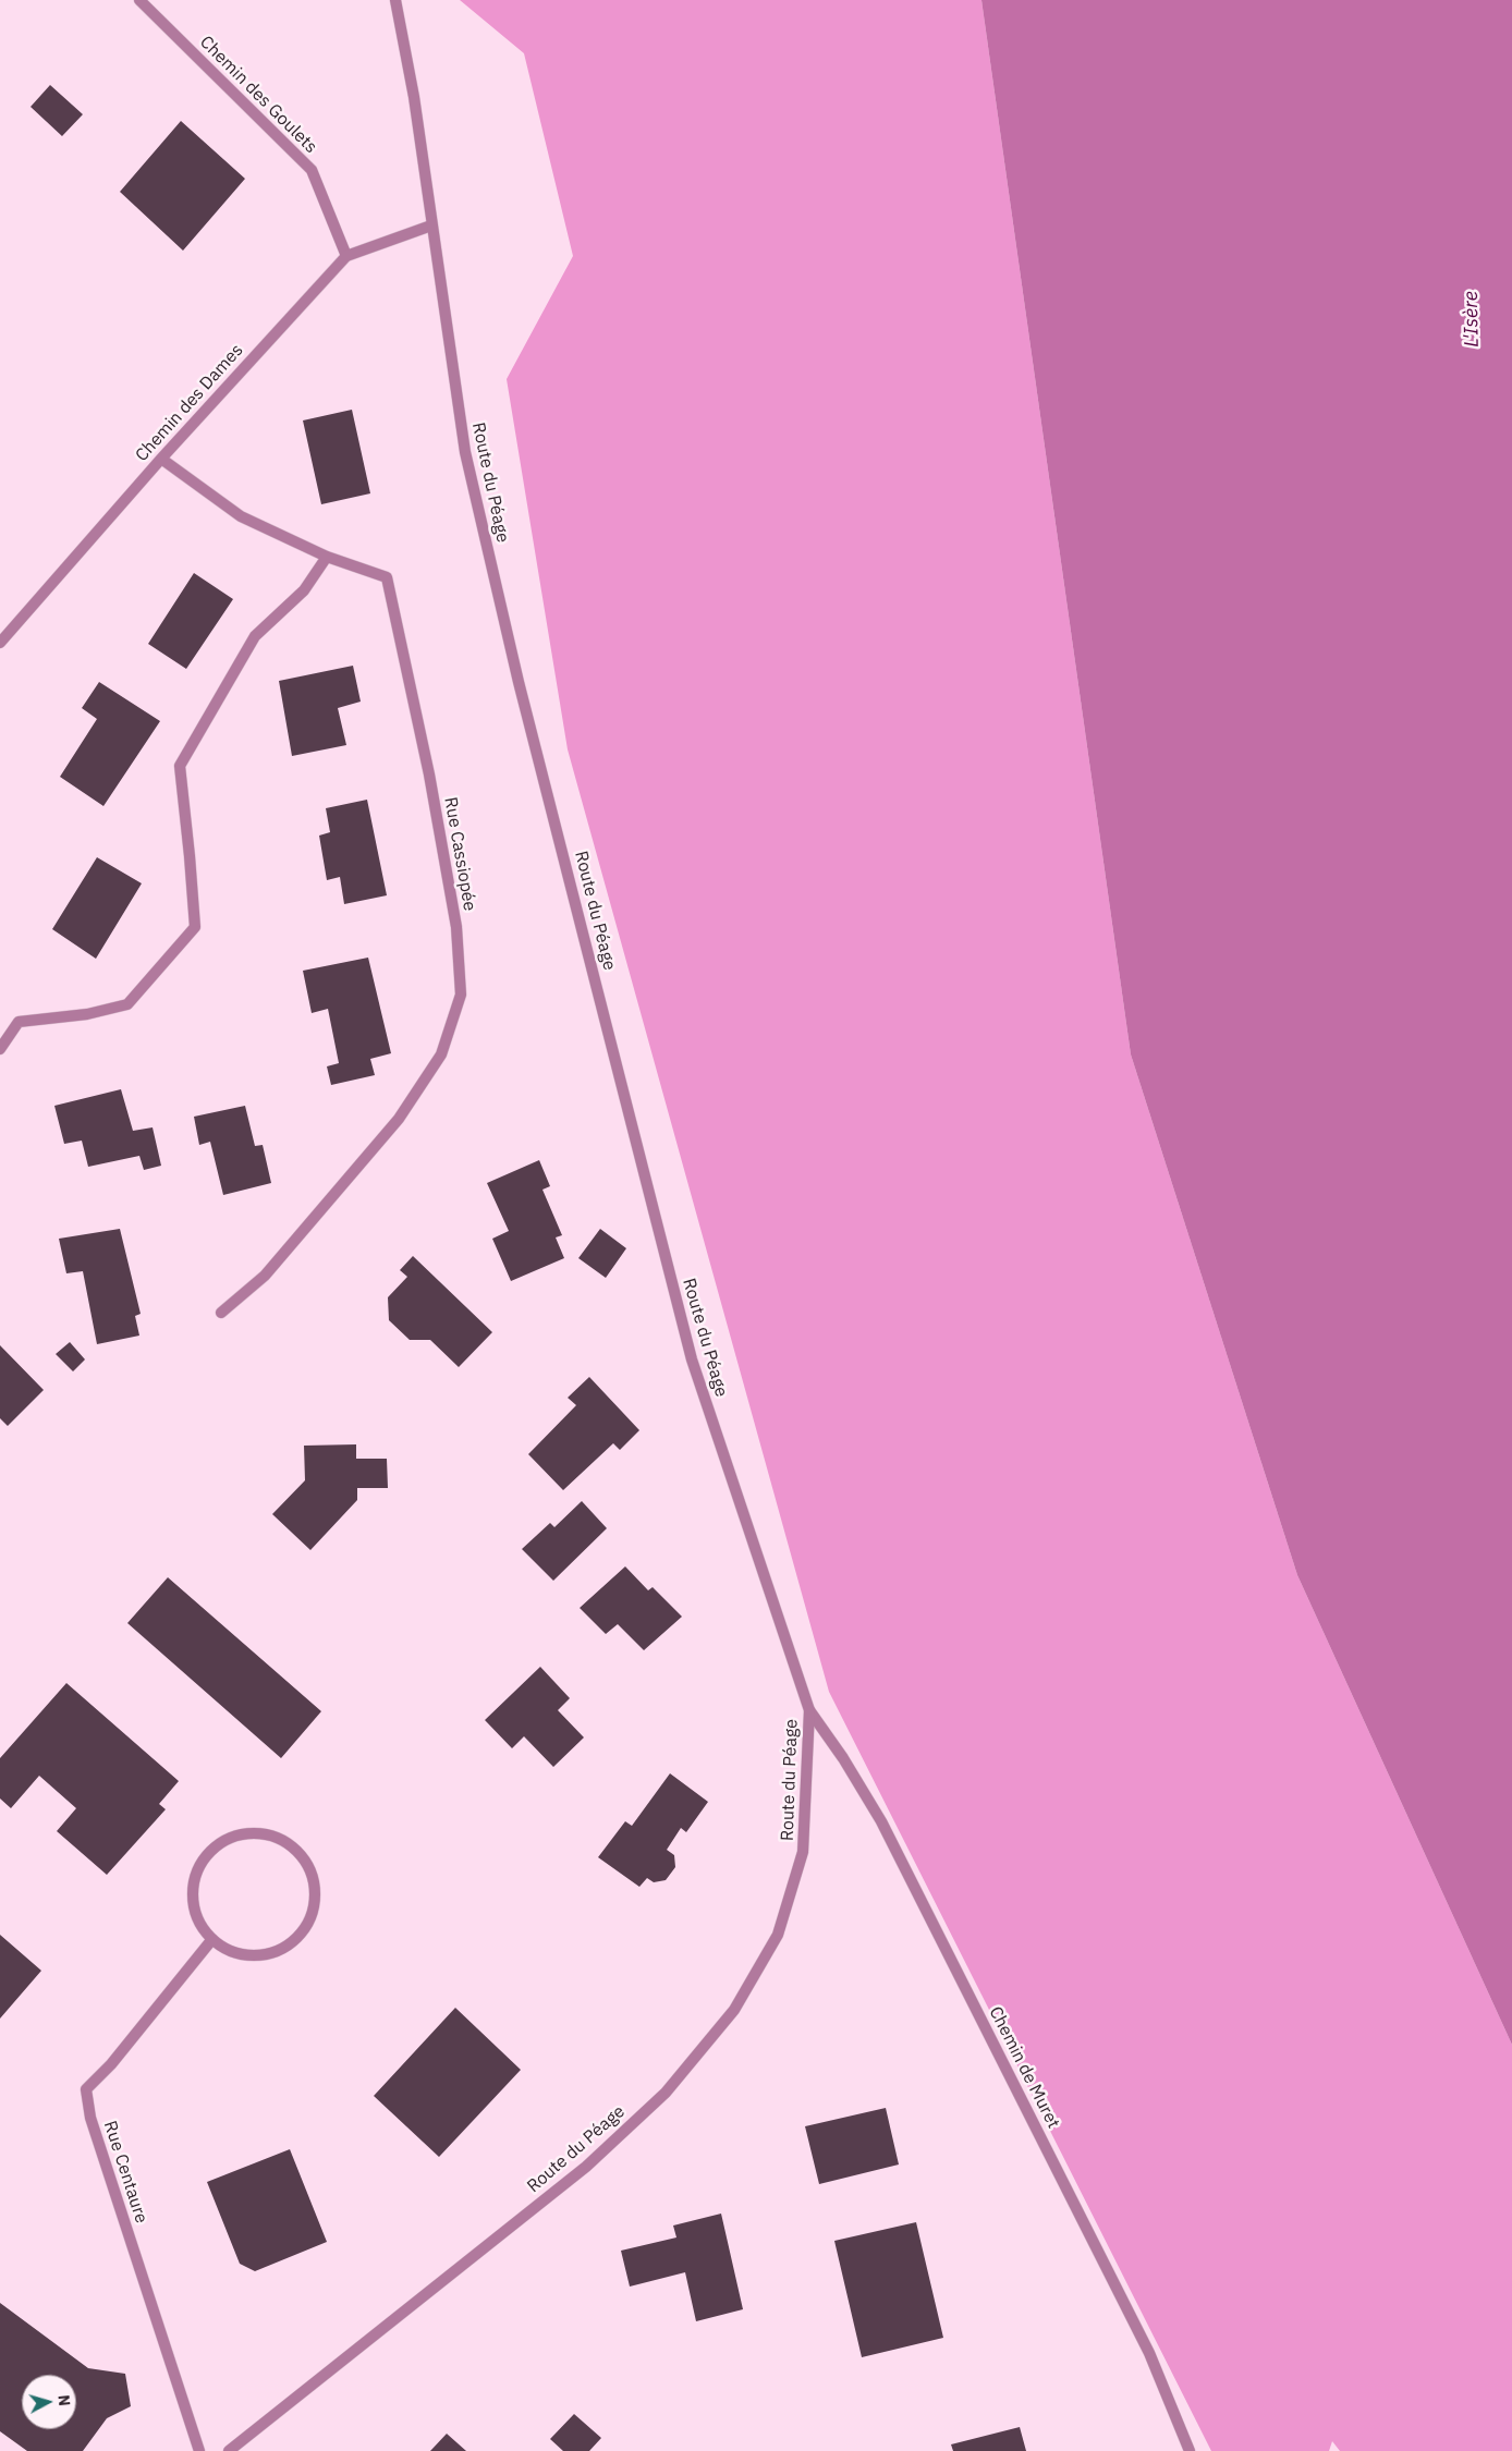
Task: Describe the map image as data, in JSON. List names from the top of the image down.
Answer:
{
  "streets": {
    "street": [
      "Chemin des Goulets",
      "Chemin des Dames",
      "Route du Péage",
      "Rue Cassiopée",
      "Chemin de Muret",
      "Rue Centaure"
    ]
  },
  "crossings": [
    ["Chemin des Goulets", "Chemin des Dames"],
    ["Chemin des Dames", "Route du Péage"],
    ["Chemin des Dames", "Rue Cassiopée"],
    ["Route du Péage", "Chemin de Muret"]
  ],
  "water": ["L'Isère"],
  "north": "right"
}
